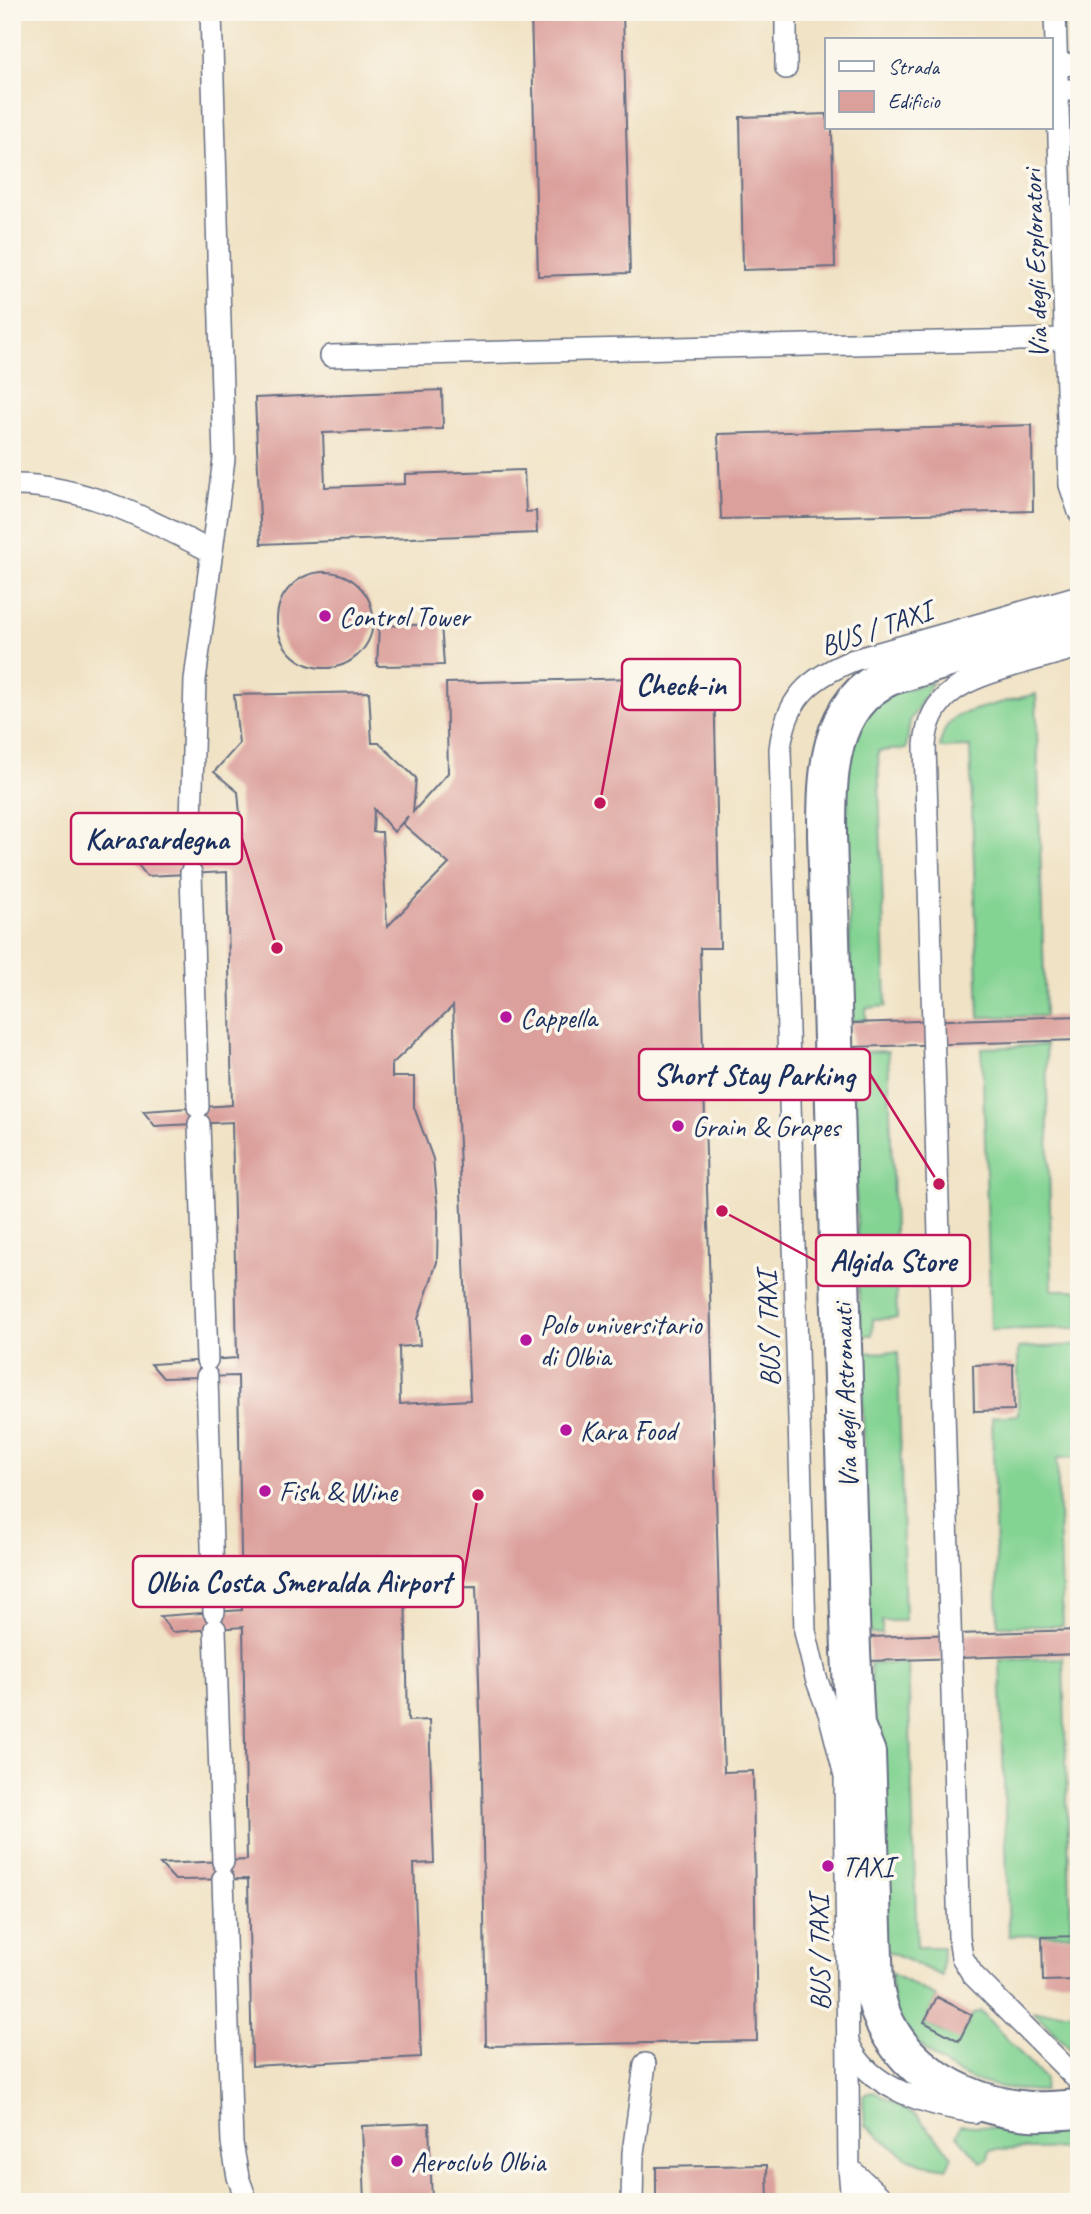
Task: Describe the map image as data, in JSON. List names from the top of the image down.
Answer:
{
  "streets": {
    "street": ["Via degli Astronauti"],
    "lane": ["Via degli Esploratori", "BUS / TAXI"]
  },
  "places": [
    "Control Tower",
    "Check-in",
    "Karasardegna",
    "Cappella",
    "Grain & Grapes",
    "Short Stay Parking",
    "Algida Store",
    "Polo universitario di Olbia",
    "Kara Food",
    "Fish & Wine",
    "Olbia Costa Smeralda Airport",
    "TAXI",
    "Aeroclub Olbia"
  ],
  "legend": ["Strada", "Edificio"]
}
